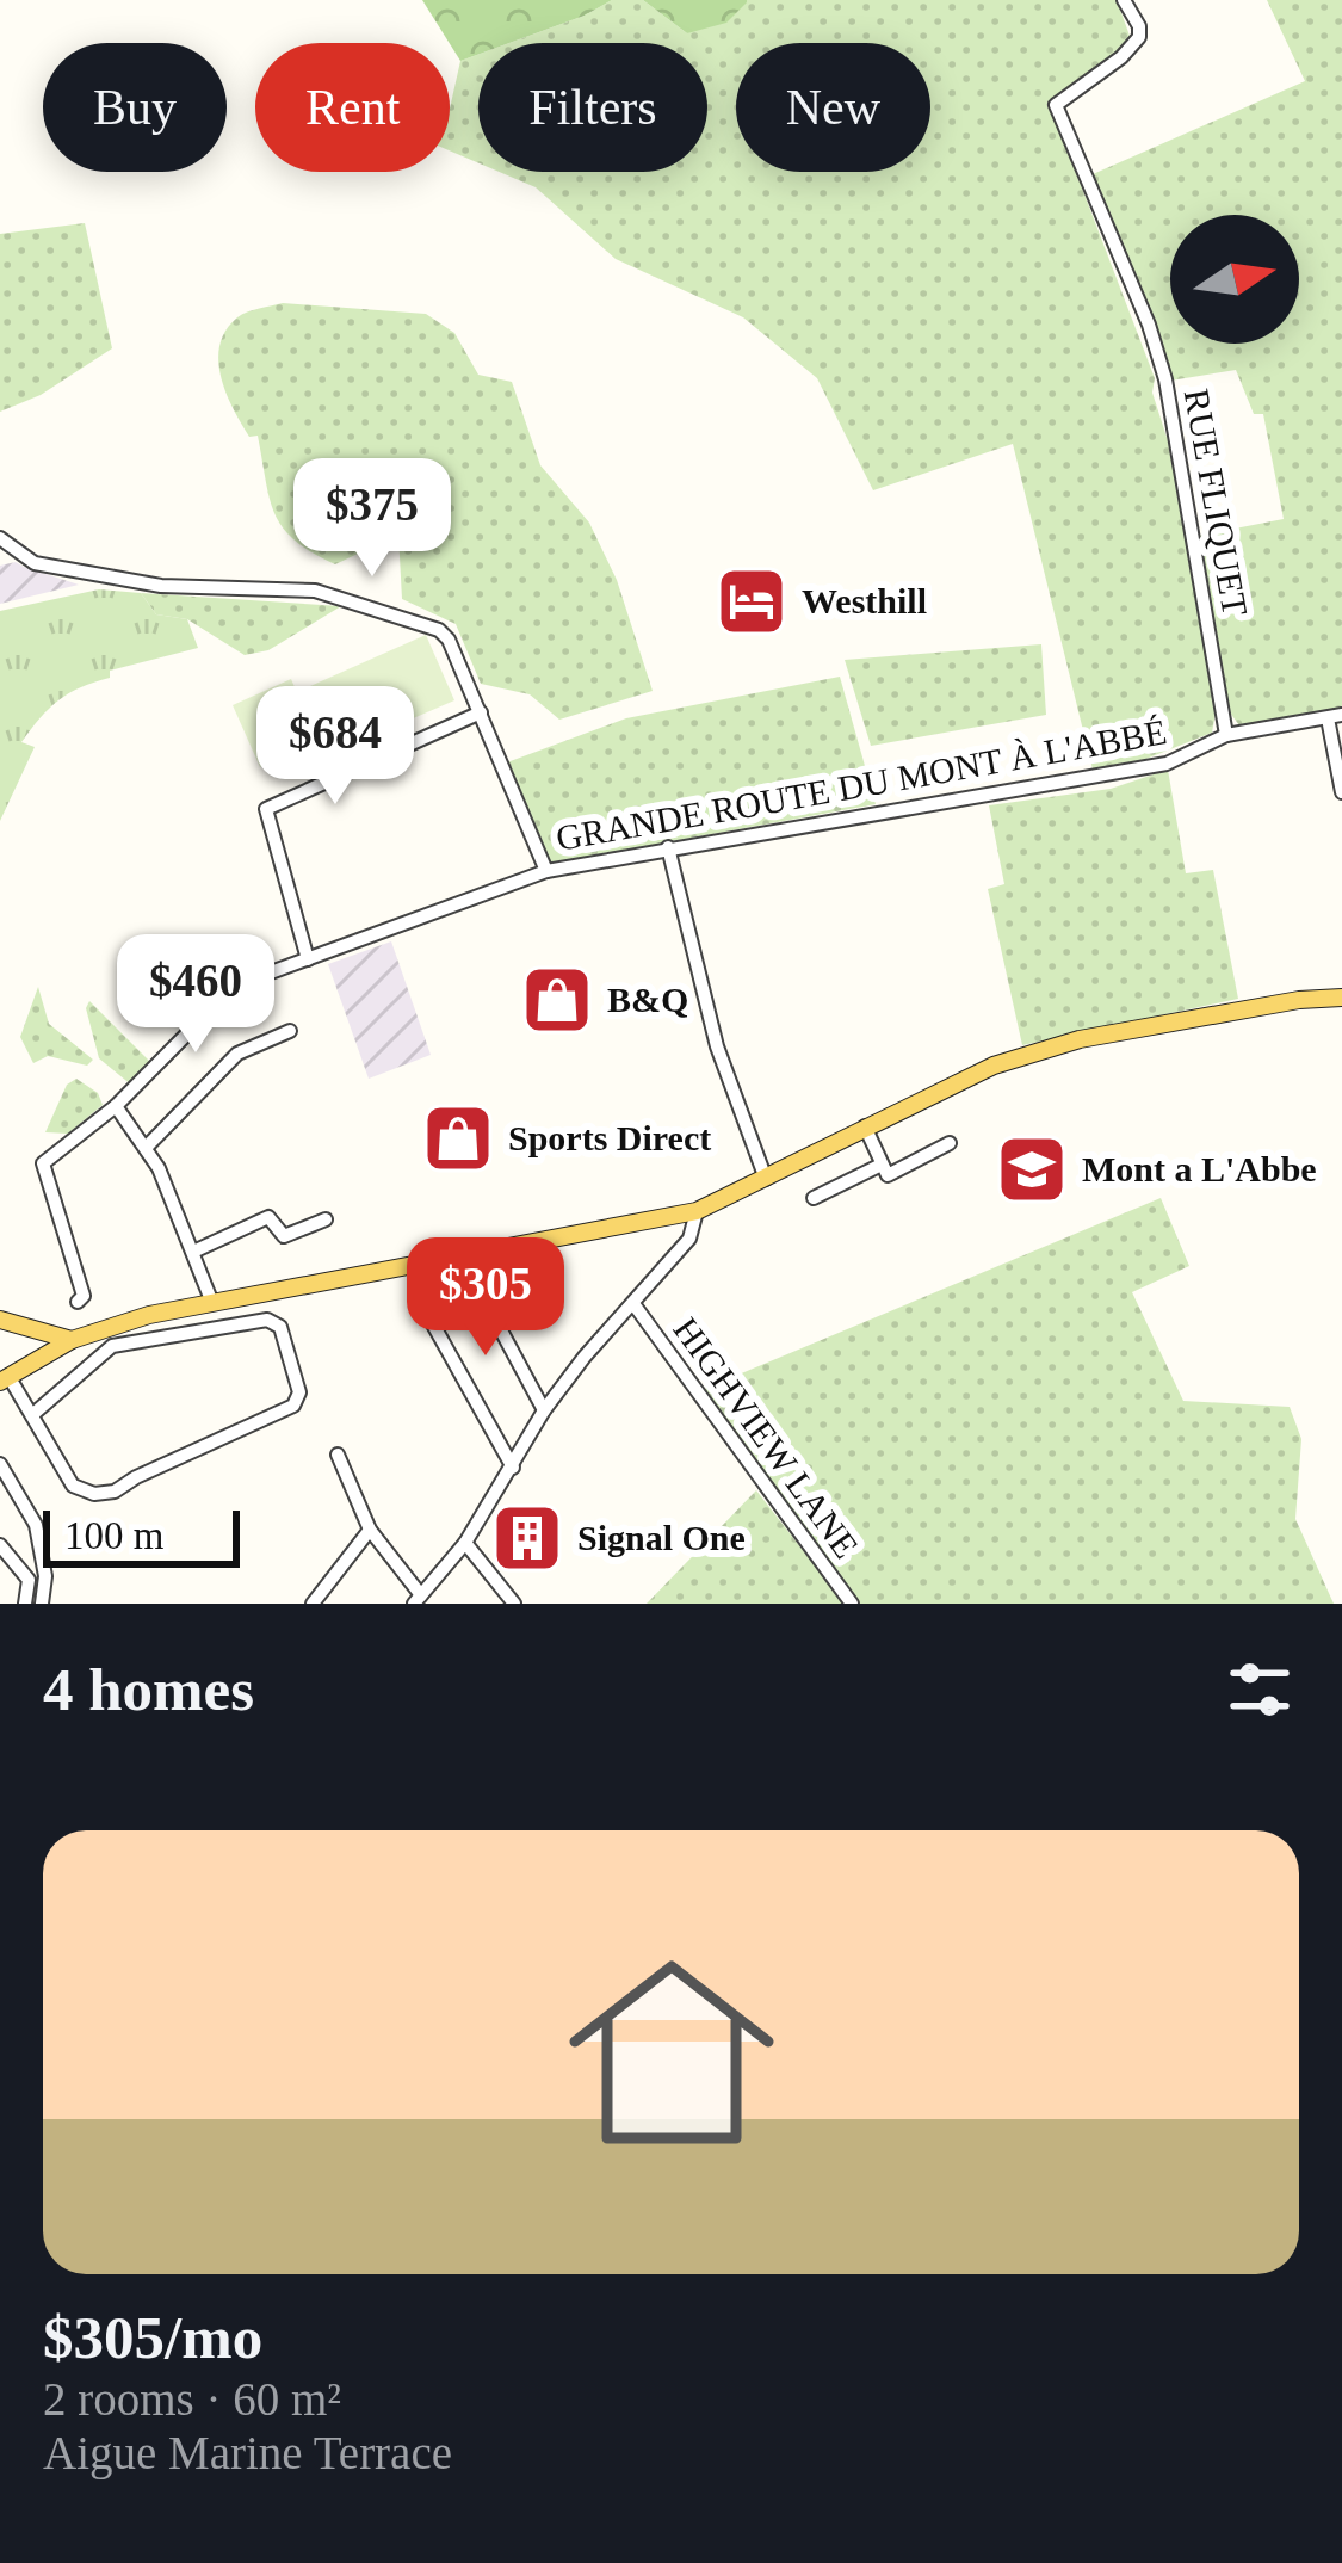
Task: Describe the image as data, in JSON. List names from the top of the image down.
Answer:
{
  "streets": {
    "street": ["RUE FLIQUET", "GRANDE ROUTE DU MONT À L'ABBÉ", "HIGHVIEW LANE"]
  },
  "crossings": [
    ["RUE FLIQUET", "GRANDE ROUTE DU MONT À L'ABBÉ"]
  ],
  "places": {
    "hotel": ["Westhill"],
    "shop": ["B&Q", "Sports Direct"],
    "school or university": ["Mont a L'Abbe"],
    "building": ["Signal One"]
  },
  "scale_bar": "100 m",
  "north": "right",
  "page": {
    "chip": [
      "Buy",
      "Rent",
      "Filters",
      "New"
    ],
    "price": [
      "$375",
      "$684",
      "$460",
      "$305"
    ],
    "scale": "100 m",
    "heading": "4 homes",
    "list": [
      {
        "name": "$305/mo",
        "note": "2 rooms · 60 m² · Aigue Marine Terrace"
      }
    ]
  }
}
